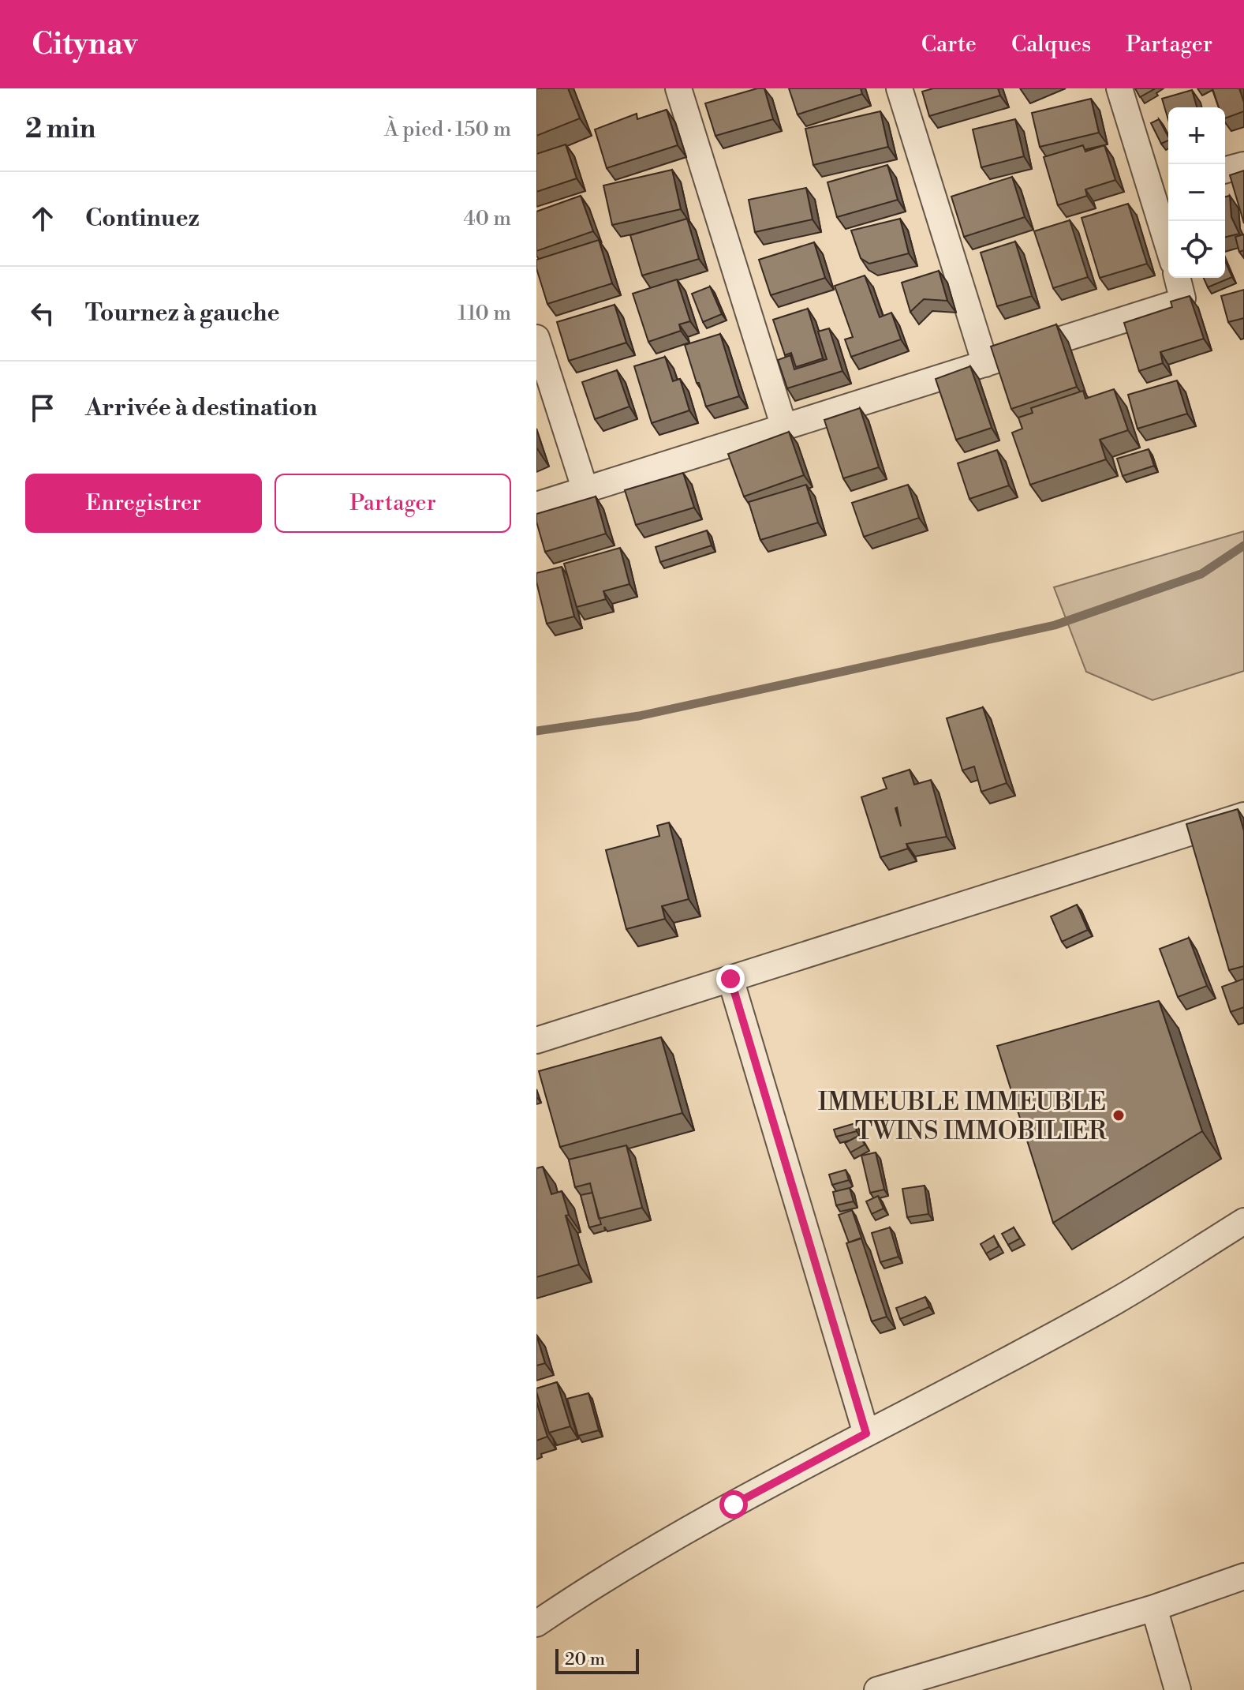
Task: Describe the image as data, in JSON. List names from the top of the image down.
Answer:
{
  "places": ["IMMEUBLE IMMEUBLE TWINS IMMOBILIER"],
  "scale_bar": "20 m",
  "page": {
    "header": "Citynav",
    "nav": ["Carte", "Calques", "Partager"],
    "heading": ["2 min", "À pied · 150 m"],
    "map_buttons": ["+", "−"],
    "list": [
      ["Continuez", "40 m"],
      ["Tournez à gauche", "110 m"],
      "Arrivée à destination"
    ],
    "buttons": ["Enregistrer", "Partager"],
    "scale": "20 m"
  }
}
